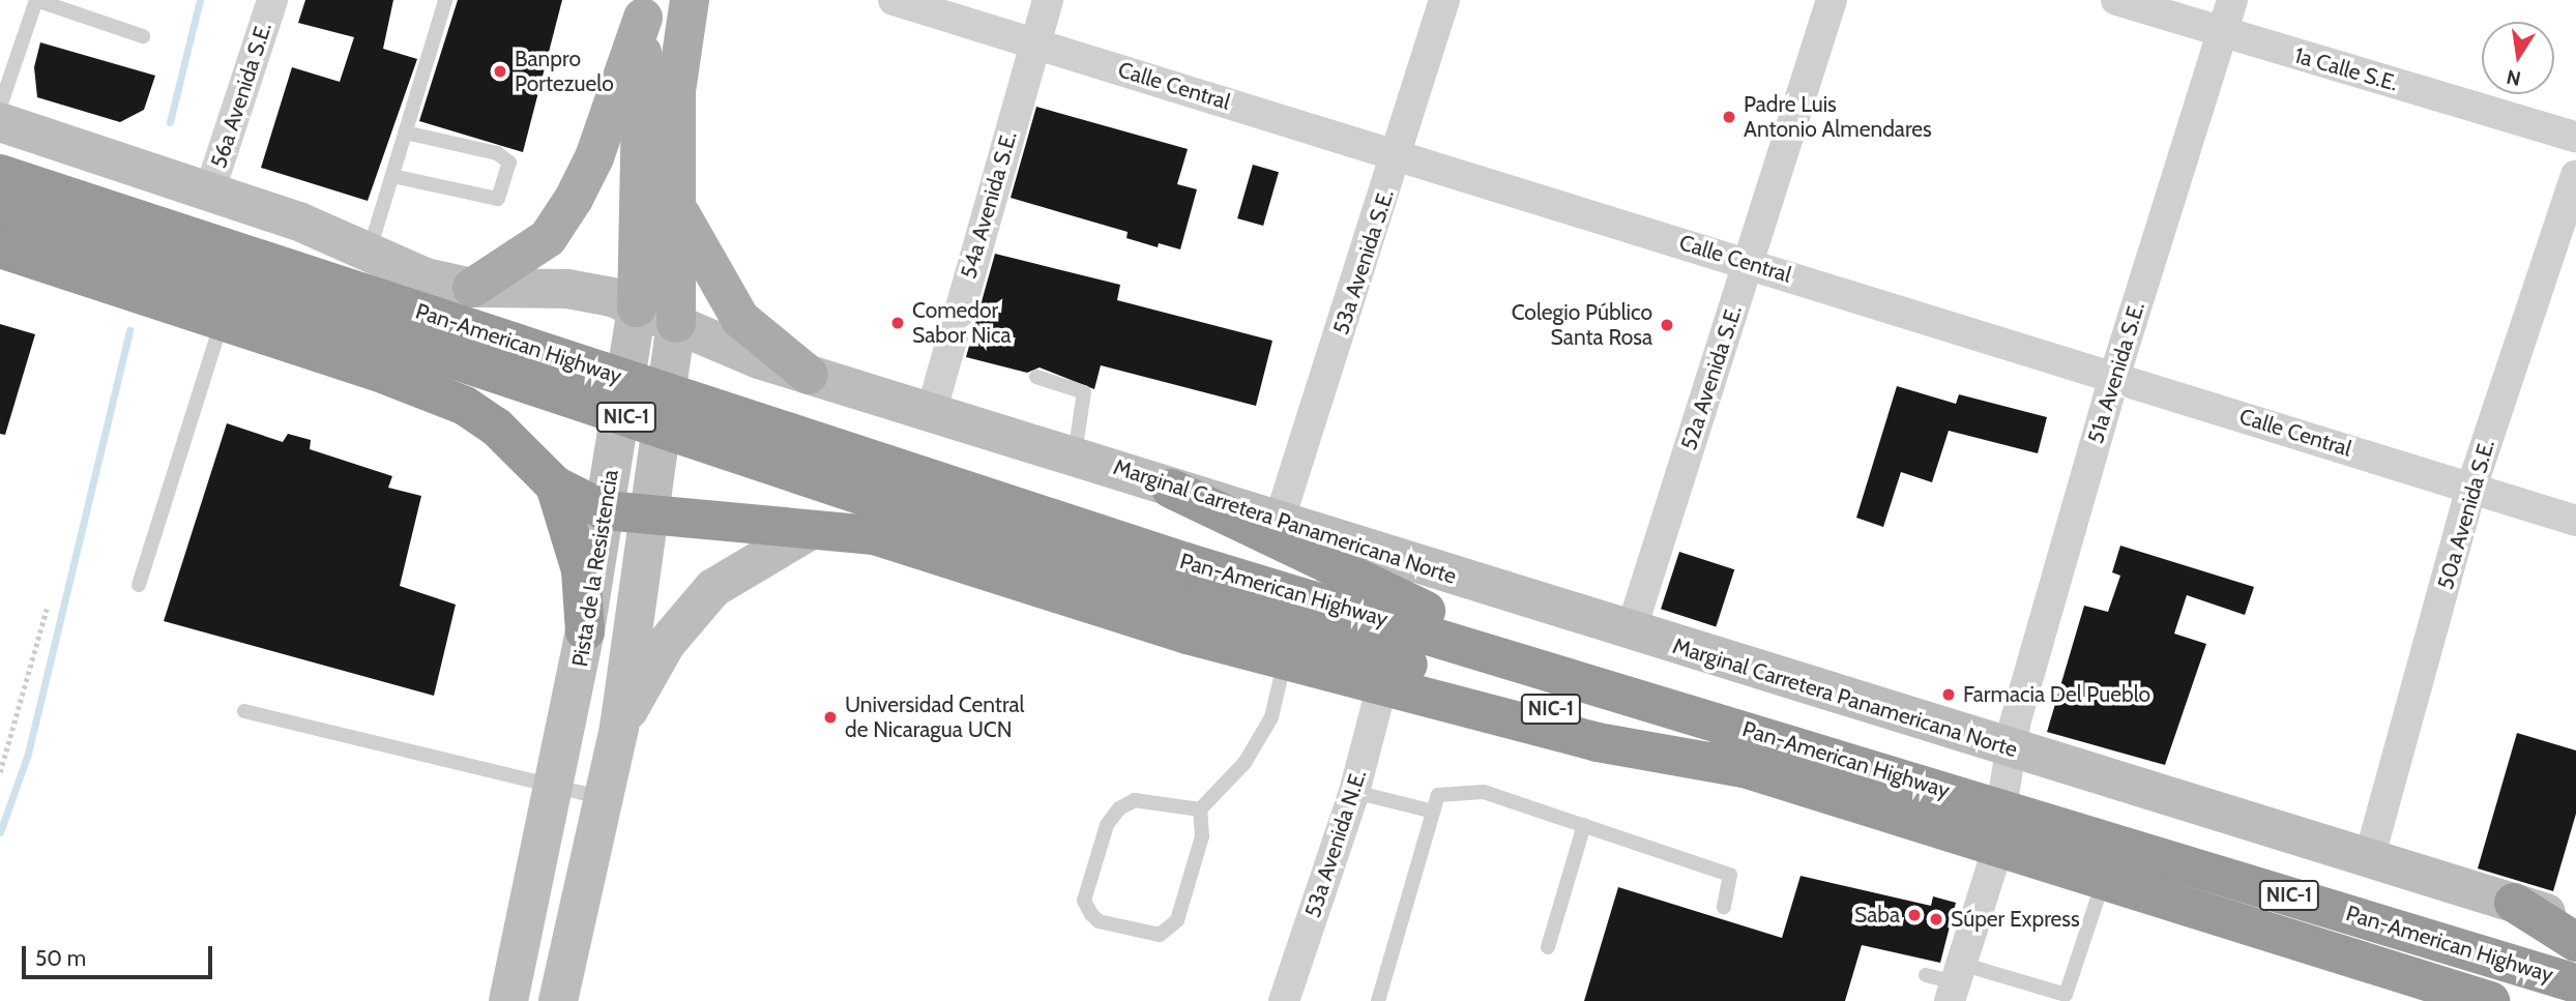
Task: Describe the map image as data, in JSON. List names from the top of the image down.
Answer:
{
  "streets": {
    "highway": ["Pan-American Highway", "NIC-1"],
    "main road": ["Pista de la Resistencia"],
    "street": [
      "1a Calle S.E.",
      "Calle Central",
      "56a Avenida S.E.",
      "54a Avenida S.E.",
      "53a Avenida S.E.",
      "51a Avenida S.E.",
      "52a Avenida S.E.",
      "50a Avenida S.E.",
      "Marginal Carretera Panamericana Norte",
      "53a Avenida N.E."
    ]
  },
  "crossings": [
    ["1a Calle S.E.", "51a Avenida S.E."],
    ["Calle Central", "54a Avenida S.E."],
    ["Calle Central", "53a Avenida S.E."],
    ["Calle Central", "51a Avenida S.E."],
    ["Calle Central", "52a Avenida S.E."],
    ["Calle Central", "50a Avenida S.E."],
    ["56a Avenida S.E.", "Marginal Carretera Panamericana Norte"],
    ["54a Avenida S.E.", "Marginal Carretera Panamericana Norte"],
    ["53a Avenida S.E.", "Marginal Carretera Panamericana Norte"],
    ["Pan-American Highway", "51a Avenida S.E."],
    ["51a Avenida S.E.", "Marginal Carretera Panamericana Norte"],
    ["52a Avenida S.E.", "Marginal Carretera Panamericana Norte"],
    ["50a Avenida S.E.", "Marginal Carretera Panamericana Norte"],
    ["Marginal Carretera Panamericana Norte", "Pista de la Resistencia"]
  ],
  "places": [
    "Banpro Portezuelo",
    "Padre Luis Antonio Almendares",
    "Comedor Sabor Nica",
    "Colegio Público Santa Rosa",
    "Farmacia Del Pueblo",
    "Universidad Central de Nicaragua UCN",
    "Saba",
    "Súper Express"
  ],
  "scale_bar": "50 m",
  "north": "bottom"
}
